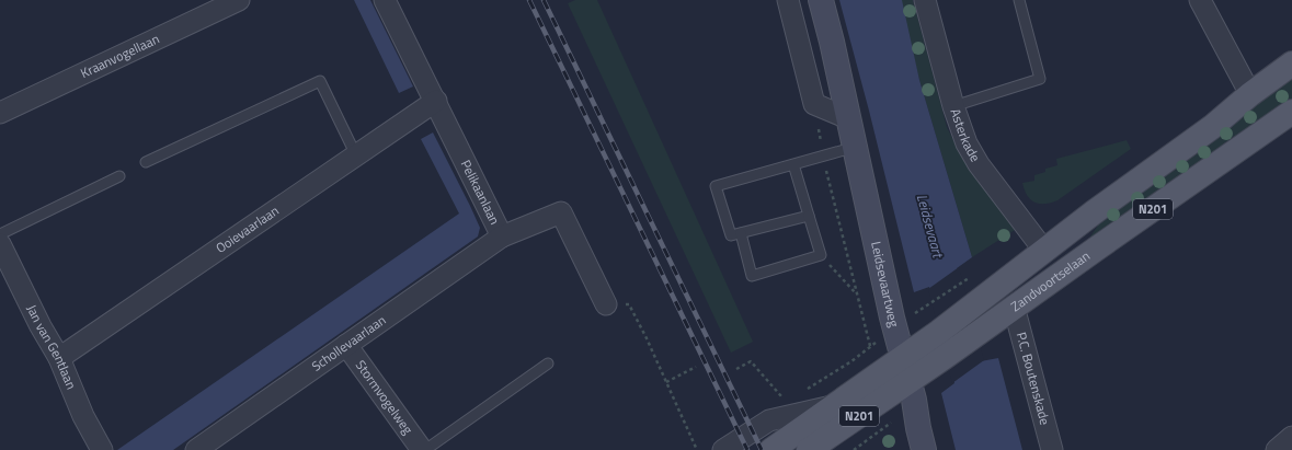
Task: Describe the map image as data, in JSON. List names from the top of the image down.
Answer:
{
  "streets": {
    "main road": ["N201", "Zandvoortselaan", "Leidsevaartweg"],
    "street": [
      "Kraanvogellaan",
      "Asterkade",
      "Pelikaanlaan",
      "Ooievaarlaan",
      "Schollevaarlaan",
      "Jan van Gentlaan",
      "P.C. Boutenskade",
      "Stormvogelweg"
    ]
  },
  "crossings": [
    ["Asterkade", "Zandvoortselaan"],
    ["Pelikaanlaan", "Ooievaarlaan"],
    ["Pelikaanlaan", "Schollevaarlaan"],
    ["Ooievaarlaan", "Jan van Gentlaan"],
    ["Zandvoortselaan", "Leidsevaartweg"],
    ["Zandvoortselaan", "P.C. Boutenskade"],
    ["Schollevaarlaan", "Stormvogelweg"]
  ],
  "water": ["Leidsevaart"]
}
